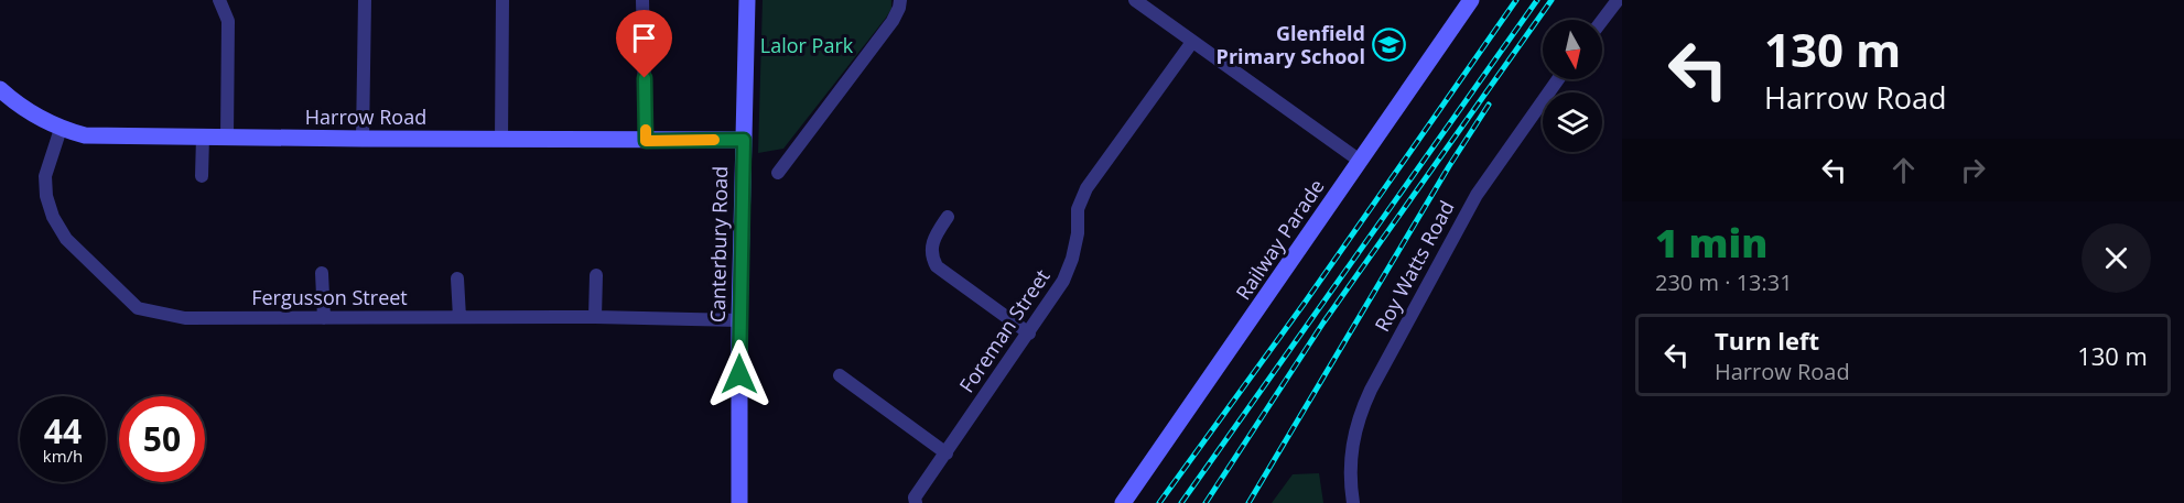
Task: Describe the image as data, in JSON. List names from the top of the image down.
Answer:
{
  "streets": {
    "street": [
      "Harrow Road",
      "Railway Parade",
      "Canterbury Road",
      "Roy Watts Road",
      "Fergusson Street",
      "Foreman Street"
    ]
  },
  "crossings": [
    ["Harrow Road", "Canterbury Road"],
    ["Harrow Road", "Fergusson Street"],
    ["Canterbury Road", "Fergusson Street"]
  ],
  "parks": ["Lalor Park"],
  "places": {
    "school or university": ["Glenfield Primary School"]
  },
  "north": "bottom",
  "page": {
    "turn": ["130 m", "Harrow Road"],
    "heading": ["1 min", "230 m · 13:31"],
    "list": [
      {
        "name": "Turn left",
        "note": "Harrow Road",
        "value": "130 m"
      }
    ],
    "speed": "44 km/h",
    "limit": "50"
  }
}
